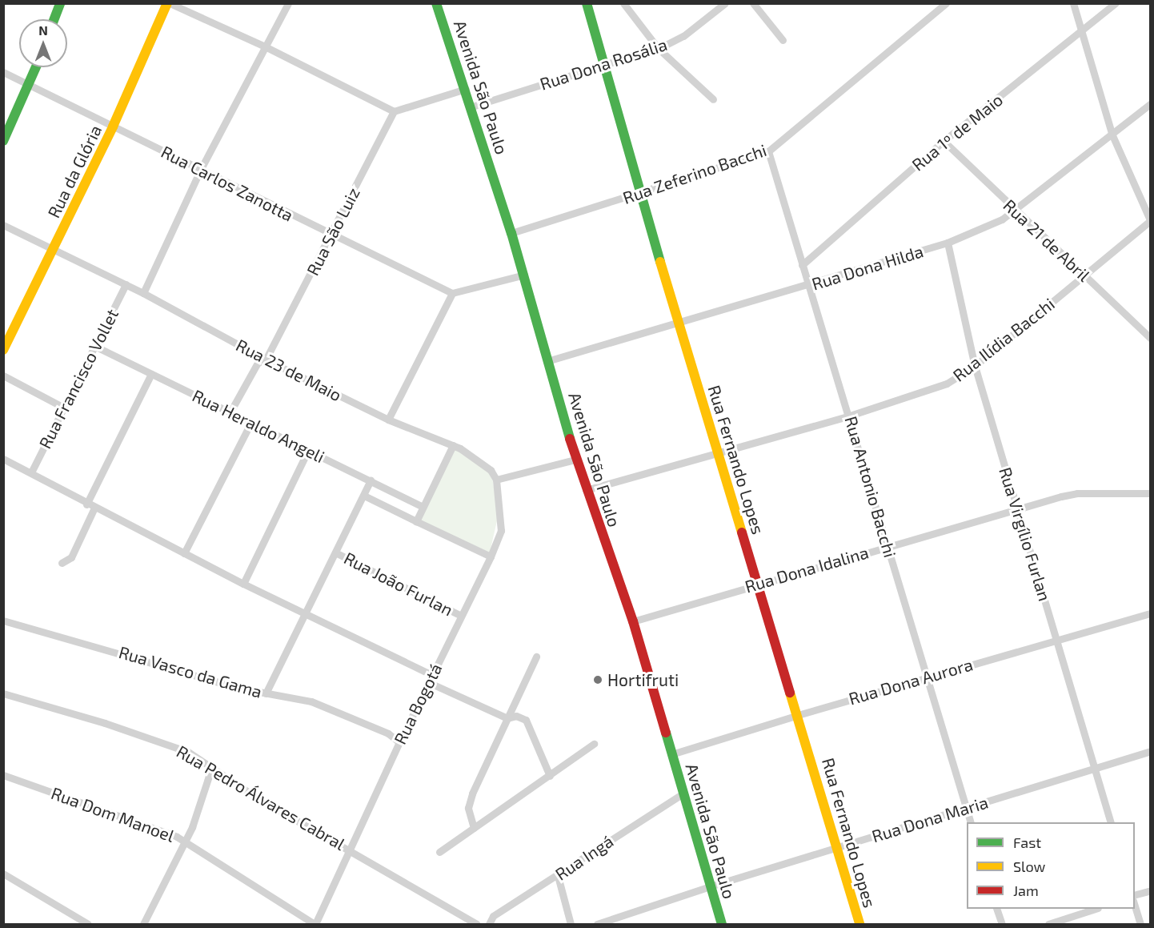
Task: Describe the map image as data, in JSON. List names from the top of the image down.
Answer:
{
  "streets": {
    "main road": ["Avenida São Paulo", "Rua da Glória", "Rua Fernando Lopes"],
    "street": [
      "Rua Dona Rosália",
      "Rua 1º de Maio",
      "Rua Zeferino Bacchi",
      "Rua Carlos Zanotta",
      "Rua São Luiz",
      "Rua 21 de Abril",
      "Rua Dona Hilda",
      "Rua Ilídia Bacchi",
      "Rua 23 de Maio",
      "Rua Francisco Vollet",
      "Rua Heraldo Angeli",
      "Rua Antonio Bacchi",
      "Rua Virgílio Furlan",
      "Rua Dona Idalina",
      "Rua João Furlan",
      "Rua Vasco da Gama",
      "Rua Dona Aurora",
      "Rua Bogotá",
      "Rua Pedro Álvares Cabral",
      "Rua Dom Manoel",
      "Rua Dona Maria",
      "Rua Ingá"
    ]
  },
  "crossings": [
    ["Rua Dona Rosália", "Avenida São Paulo"],
    ["Rua Dona Rosália", "Rua Fernando Lopes"],
    ["Avenida São Paulo", "Rua Zeferino Bacchi"],
    ["Avenida São Paulo", "Rua Dona Hilda"],
    ["Avenida São Paulo", "Rua Ilídia Bacchi"],
    ["Avenida São Paulo", "Rua Dona Idalina"],
    ["Avenida São Paulo", "Rua Dona Aurora"],
    ["Avenida São Paulo", "Rua Dona Maria"],
    ["Avenida São Paulo", "Rua Ingá"],
    ["Rua 1º de Maio", "Rua 21 de Abril"],
    ["Rua 1º de Maio", "Rua Antonio Bacchi"],
    ["Rua da Glória", "Rua Carlos Zanotta"],
    ["Rua da Glória", "Rua 23 de Maio"],
    ["Rua Zeferino Bacchi", "Rua Fernando Lopes"],
    ["Rua Zeferino Bacchi", "Rua Antonio Bacchi"],
    ["Rua Carlos Zanotta", "Rua São Luiz"],
    ["Rua São Luiz", "Rua 23 de Maio"],
    ["Rua São Luiz", "Rua Heraldo Angeli"],
    ["Rua 21 de Abril", "Rua Dona Hilda"],
    ["Rua 21 de Abril", "Rua Ilídia Bacchi"],
    ["Rua Dona Hilda", "Rua Fernando Lopes"],
    ["Rua Dona Hilda", "Rua Antonio Bacchi"],
    ["Rua Dona Hilda", "Rua Virgílio Furlan"],
    ["Rua Ilídia Bacchi", "Rua Fernando Lopes"],
    ["Rua Ilídia Bacchi", "Rua Antonio Bacchi"],
    ["Rua Ilídia Bacchi", "Rua Virgílio Furlan"],
    ["Rua 23 de Maio", "Rua Francisco Vollet"],
    ["Rua 23 de Maio", "Rua Bogotá"],
    ["Rua Francisco Vollet", "Rua Heraldo Angeli"],
    ["Rua Fernando Lopes", "Rua Dona Idalina"],
    ["Rua Fernando Lopes", "Rua Dona Aurora"],
    ["Rua Fernando Lopes", "Rua Dona Maria"],
    ["Rua Antonio Bacchi", "Rua Dona Idalina"],
    ["Rua Antonio Bacchi", "Rua Dona Aurora"],
    ["Rua Antonio Bacchi", "Rua Dona Maria"],
    ["Rua Virgílio Furlan", "Rua Dona Idalina"],
    ["Rua Virgílio Furlan", "Rua Dona Aurora"],
    ["Rua Virgílio Furlan", "Rua Dona Maria"],
    ["Rua João Furlan", "Rua Bogotá"],
    ["Rua Vasco da Gama", "Rua Bogotá"],
    ["Rua Bogotá", "Rua Pedro Álvares Cabral"],
    ["Rua Bogotá", "Rua Dom Manoel"]
  ],
  "places": ["Hortifruti"],
  "legend": ["Fast", "Slow", "Jam"],
  "north": "top"
}
